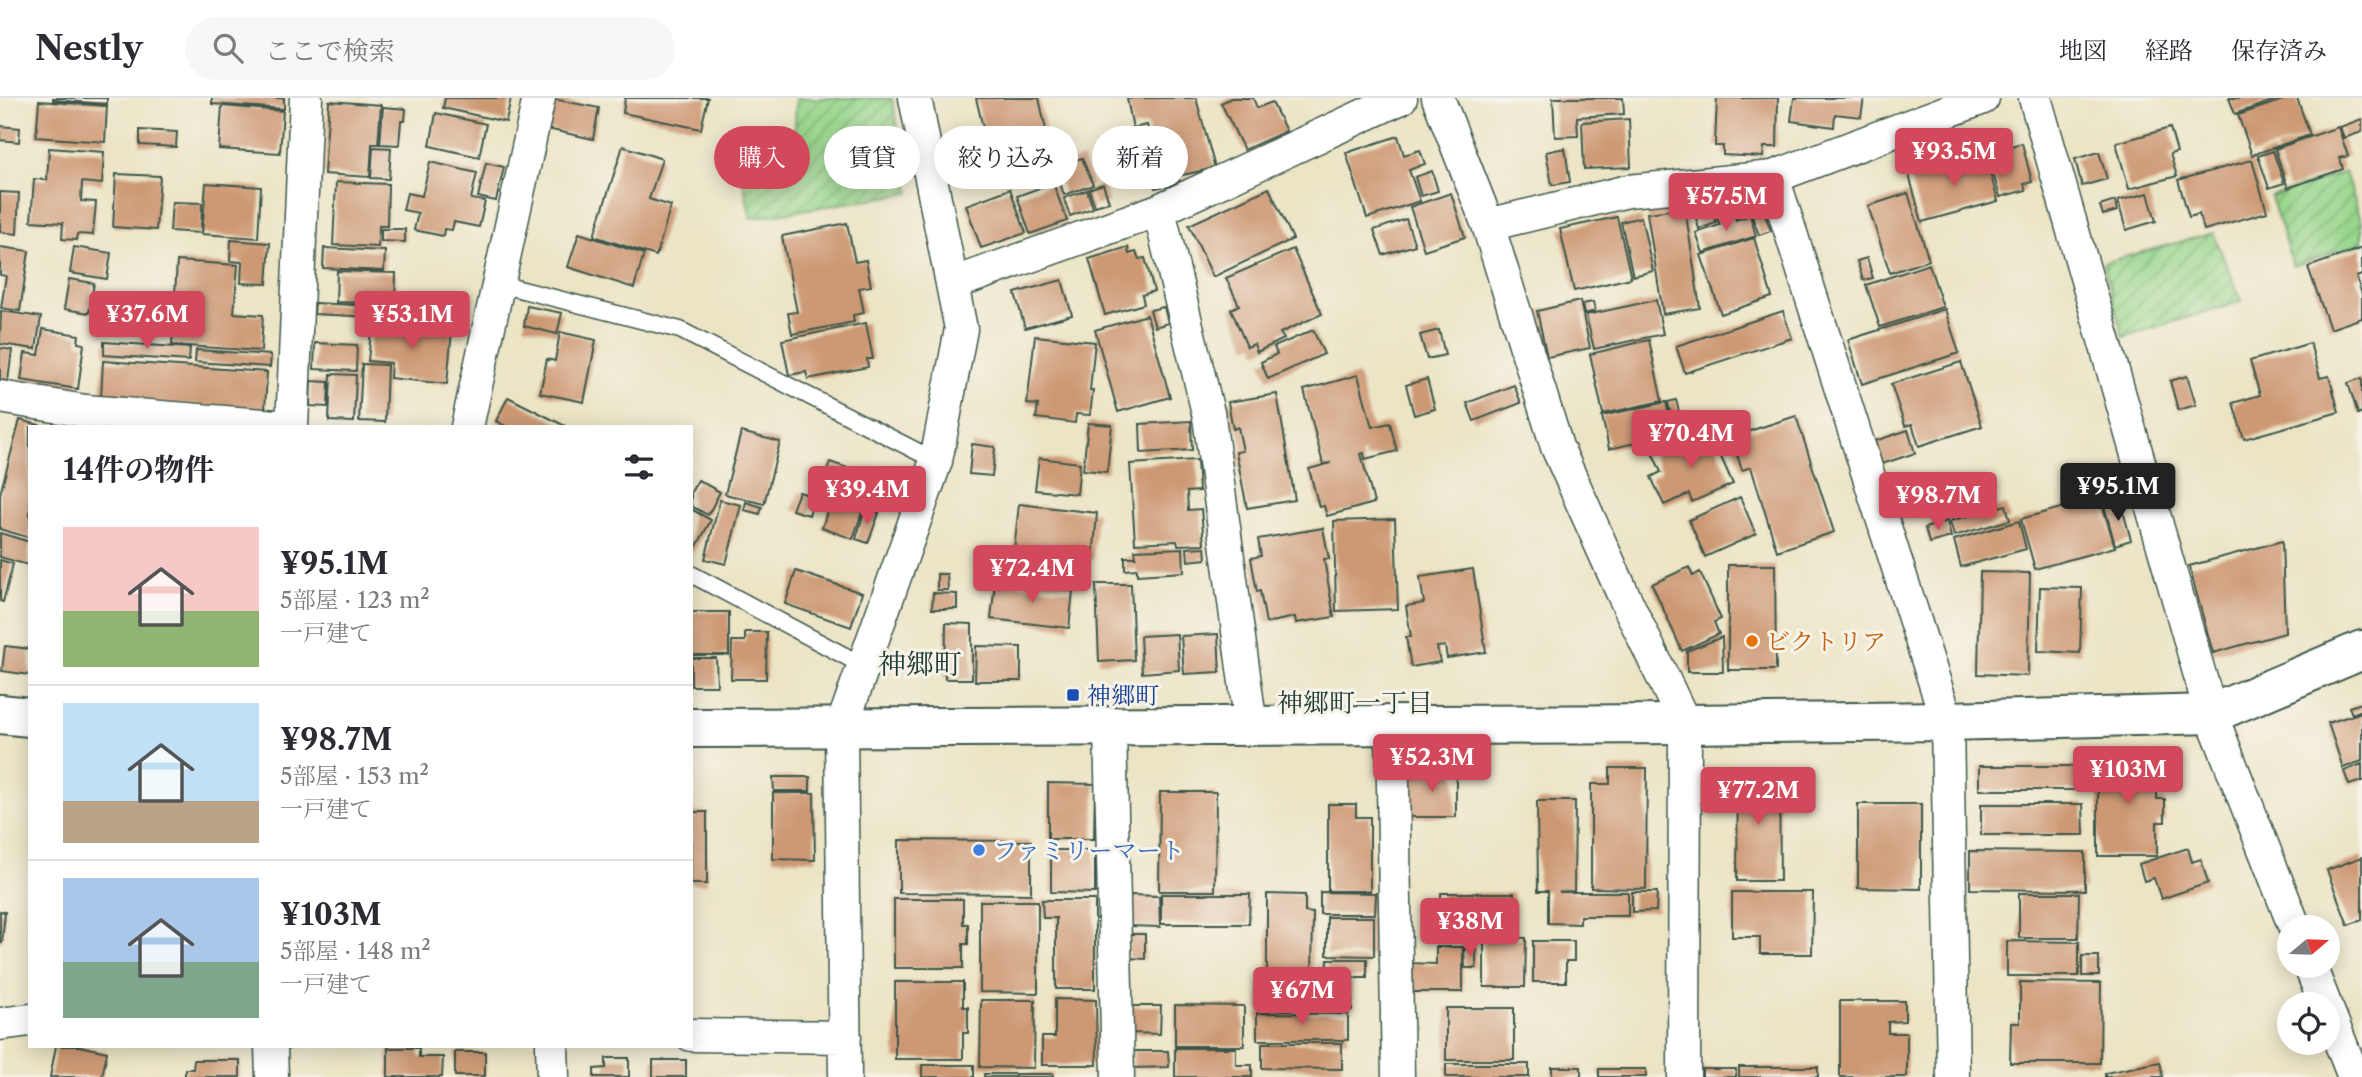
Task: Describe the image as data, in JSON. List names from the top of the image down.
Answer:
{
  "districts": ["神郷町", "神郷町一丁目"],
  "places": {
    "other": ["ビクトリア", "ファミリーマート"],
    "transit": ["神郷町"]
  },
  "north": "right",
  "page": {
    "header": "Nestly",
    "search": "ここで検索",
    "nav": ["地図", "経路", "保存済み"],
    "chip": [
      "購入",
      "賃貸",
      "絞り込み",
      "新着"
    ],
    "price": [
      "¥93.5M",
      "¥57.5M",
      "¥37.6M",
      "¥53.1M",
      "¥70.4M",
      "¥95.1M",
      "¥39.4M",
      "¥98.7M",
      "¥72.4M",
      "¥52.3M",
      "¥103M",
      "¥77.2M",
      "¥38M",
      "¥67M"
    ],
    "heading": "14件の物件",
    "list": [
      {
        "name": "¥95.1M",
        "note": "5部屋 · 123 m² · 一戸建て"
      },
      {
        "name": "¥98.7M",
        "note": "5部屋 · 153 m² · 一戸建て"
      },
      {
        "name": "¥103M",
        "note": "5部屋 · 148 m² · 一戸建て"
      }
    ]
  }
}
